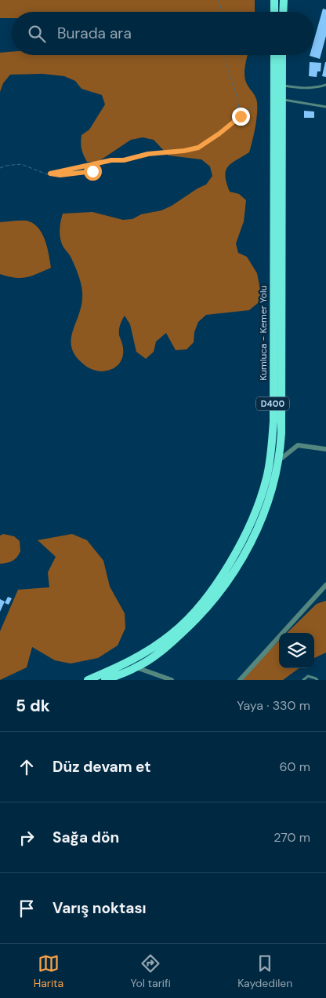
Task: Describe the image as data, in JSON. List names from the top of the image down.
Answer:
{
  "streets": {
    "highway": ["Kumluca - Kemer Yolu", "D400"]
  },
  "page": {
    "search": "Burada ara",
    "heading": ["5 dk", "Yaya · 330 m"],
    "list": [
      ["Düz devam et", "60 m"],
      ["Sağa dön", "270 m"],
      "Varış noktası"
    ],
    "nav": ["Harita", "Yol tarifi", "Kaydedilen"]
  }
}
